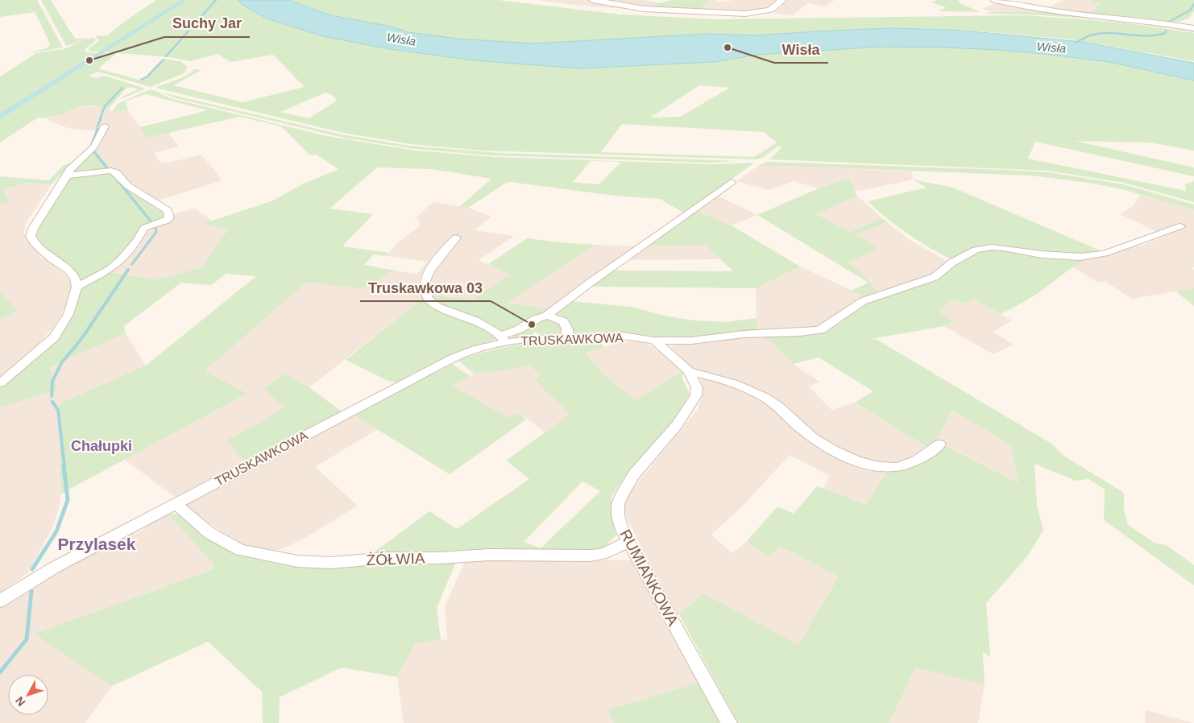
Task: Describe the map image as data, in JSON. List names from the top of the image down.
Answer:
{
  "streets": {
    "street": ["TRUSKAWKOWA", "ŻÓŁWIA", "RUMIANKOWA"]
  },
  "crossings": [
    ["TRUSKAWKOWA", "ŻÓŁWIA"],
    ["TRUSKAWKOWA", "RUMIANKOWA"],
    ["ŻÓŁWIA", "RUMIANKOWA"]
  ],
  "districts": ["Chałupki", "Przylasek"],
  "water": ["Wisła"],
  "places": ["Wisła", "Suchy Jar", "Truskawkowa 03"],
  "north": "bottom left"
}
